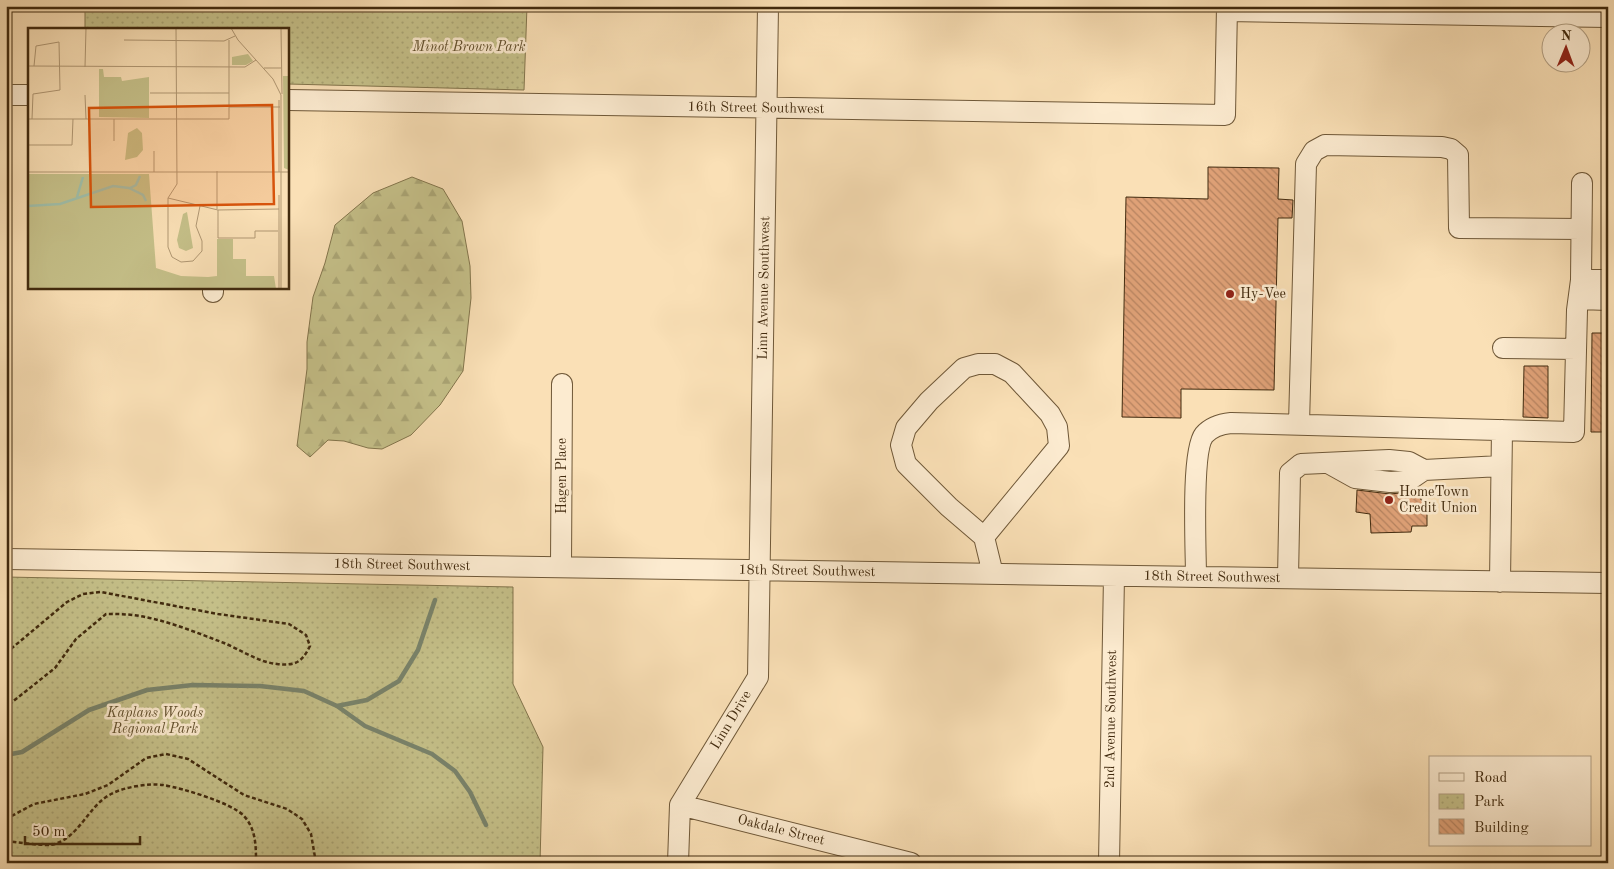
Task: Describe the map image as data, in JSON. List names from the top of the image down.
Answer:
{
  "streets": {
    "street": [
      "16th Street Southwest",
      "Linn Avenue Southwest",
      "Hagen Place",
      "18th Street Southwest",
      "2nd Avenue Southwest",
      "Linn Drive",
      "Oakdale Street"
    ]
  },
  "crossings": [
    ["16th Street Southwest", "Linn Avenue Southwest"],
    ["Linn Avenue Southwest", "18th Street Southwest"],
    ["Linn Avenue Southwest", "Linn Drive"],
    ["Hagen Place", "18th Street Southwest"],
    ["18th Street Southwest", "2nd Avenue Southwest"],
    ["18th Street Southwest", "Linn Drive"],
    ["Linn Drive", "Oakdale Street"]
  ],
  "parks": ["Minot Brown Park", "Kaplans Woods Regional Park"],
  "places": ["Hy-Vee", "HomeTown Credit Union"],
  "legend": ["Road", "Park", "Building"],
  "scale_bar": "50 m",
  "north": "top"
}
